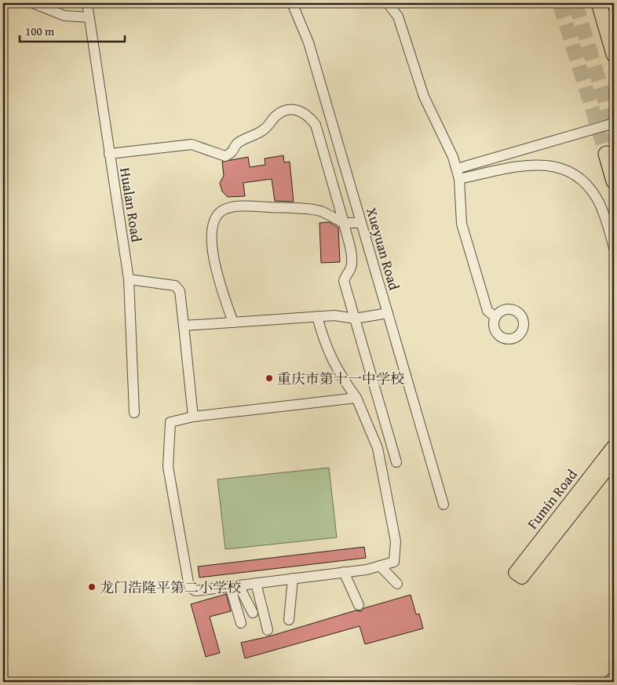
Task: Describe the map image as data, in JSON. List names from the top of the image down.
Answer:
{
  "streets": {
    "main road": ["Fumin Road"],
    "street": ["Hualan Road", "Xueyuan Road"]
  },
  "places": ["重庆市第十一中学校", "龙门浩隆平第二小学校"],
  "scale_bar": "100 m"
}
